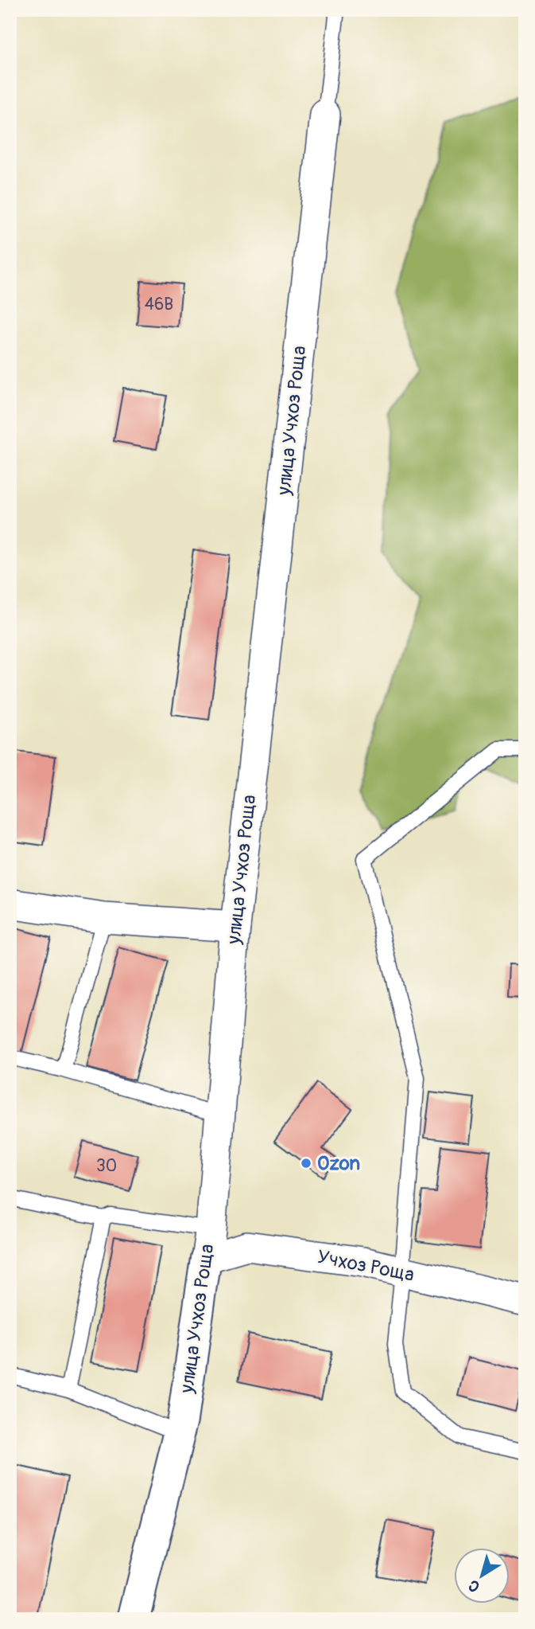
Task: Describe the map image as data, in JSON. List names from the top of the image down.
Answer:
{
  "streets": {
    "street": ["улица Учхоз Роща", "Учхоз Роща"]
  },
  "crossings": [
    ["улица Учхоз Роща", "Учхоз Роща"]
  ],
  "places": ["Ozon"],
  "house_numbers": ["46В", "30"],
  "north": "bottom left"
}
